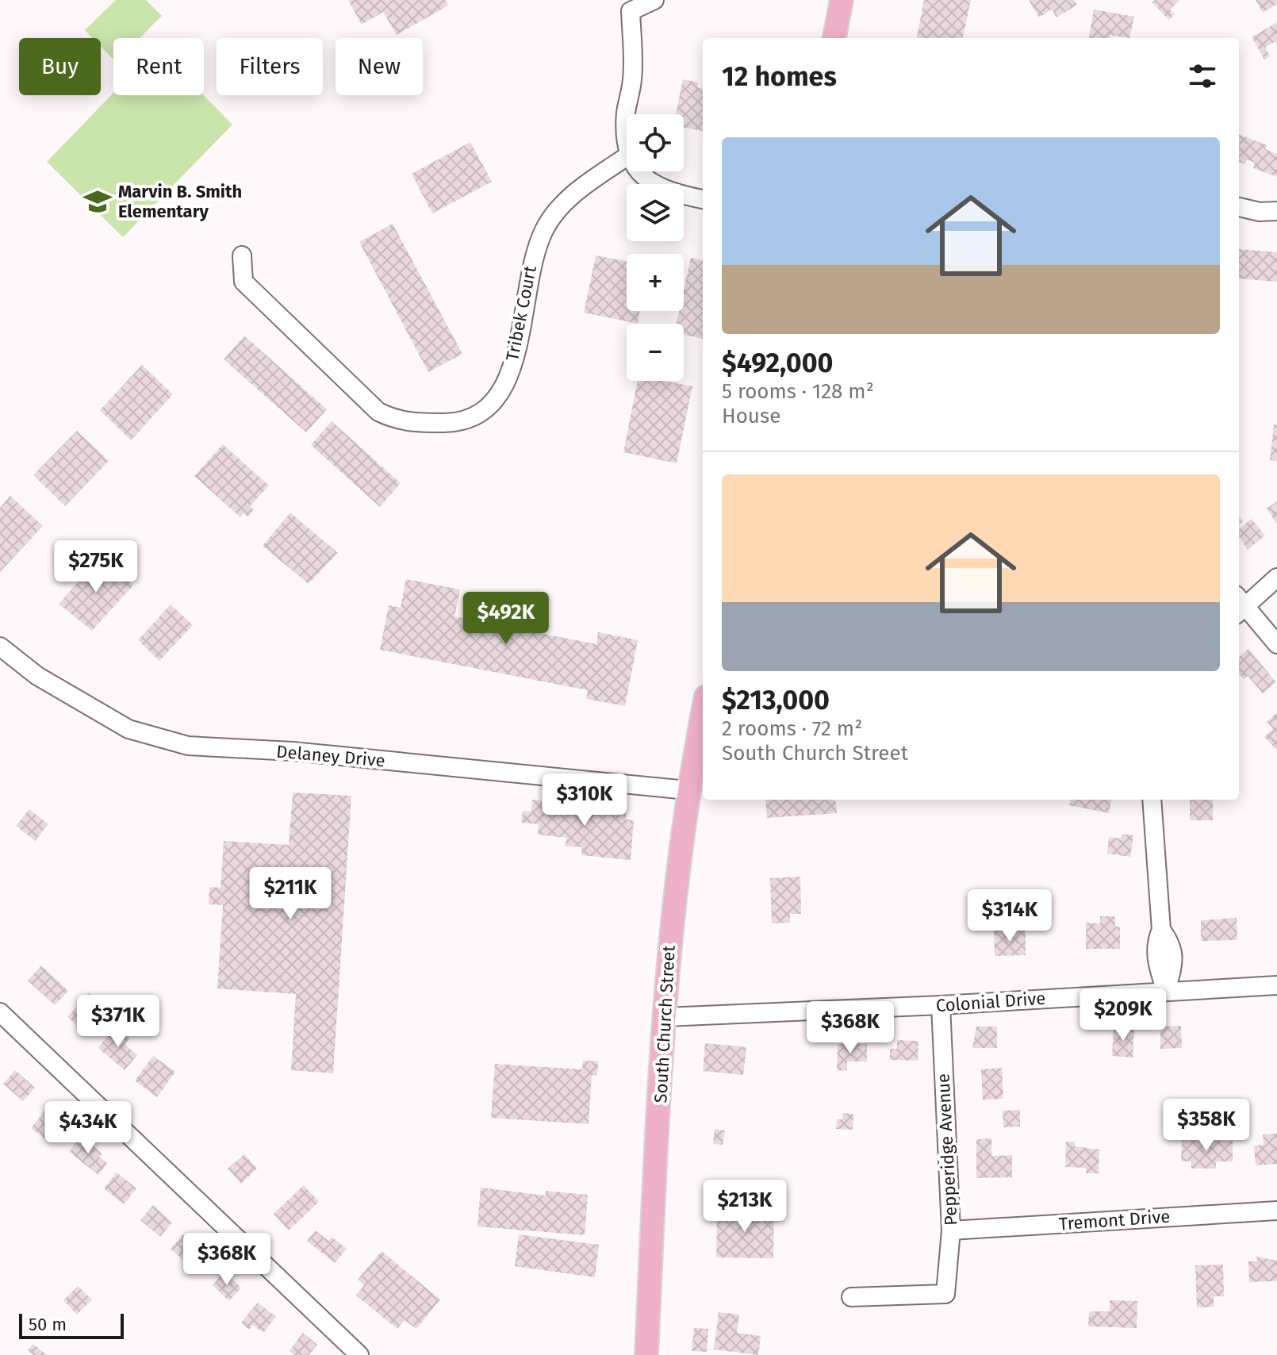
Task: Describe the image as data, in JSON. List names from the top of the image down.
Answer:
{
  "streets": {
    "main road": ["South Church Street"],
    "street": [
      "Tribek Court",
      "Delaney Drive",
      "Colonial Drive",
      "Pepperidge Avenue",
      "Tremont Drive"
    ]
  },
  "crossings": [
    ["Delaney Drive", "South Church Street"],
    ["Colonial Drive", "South Church Street"],
    ["Colonial Drive", "Pepperidge Avenue"],
    ["Pepperidge Avenue", "Tremont Drive"]
  ],
  "places": {
    "school or university": ["Marvin B. Smith Elementary"]
  },
  "scale_bar": "50 m",
  "page": {
    "chip": [
      "Buy",
      "Rent",
      "Filters",
      "New"
    ],
    "heading": "12 homes",
    "map_buttons": ["+", "−"],
    "list": [
      {
        "name": "$492,000",
        "note": "5 rooms · 128 m² · House"
      },
      {
        "name": "$213,000",
        "note": "2 rooms · 72 m² · South Church Street"
      }
    ],
    "price": [
      "$275K",
      "$492K",
      "$310K",
      "$211K",
      "$314K",
      "$209K",
      "$371K",
      "$368K",
      "$358K",
      "$434K",
      "$213K",
      "$368K"
    ],
    "scale": "50 m"
  }
}
